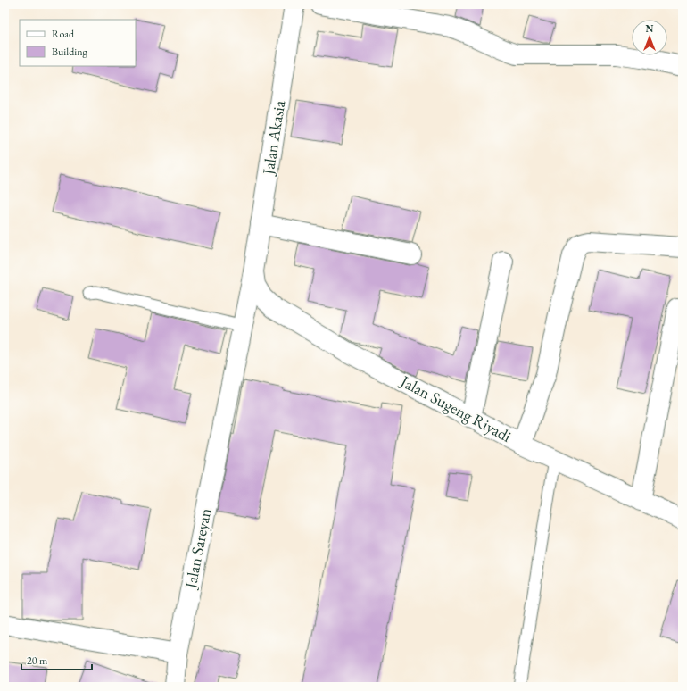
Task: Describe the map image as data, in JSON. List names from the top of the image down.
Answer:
{
  "streets": {
    "street": ["Jalan Akasia", "Jalan Sugeng Riyadi", "Jalan Sareyan"]
  },
  "crossings": [
    ["Jalan Akasia", "Jalan Sugeng Riyadi"],
    ["Jalan Akasia", "Jalan Sareyan"],
    ["Jalan Sugeng Riyadi", "Jalan Sareyan"]
  ],
  "legend": ["Road", "Building"],
  "scale_bar": "20 m",
  "north": "top"
}
